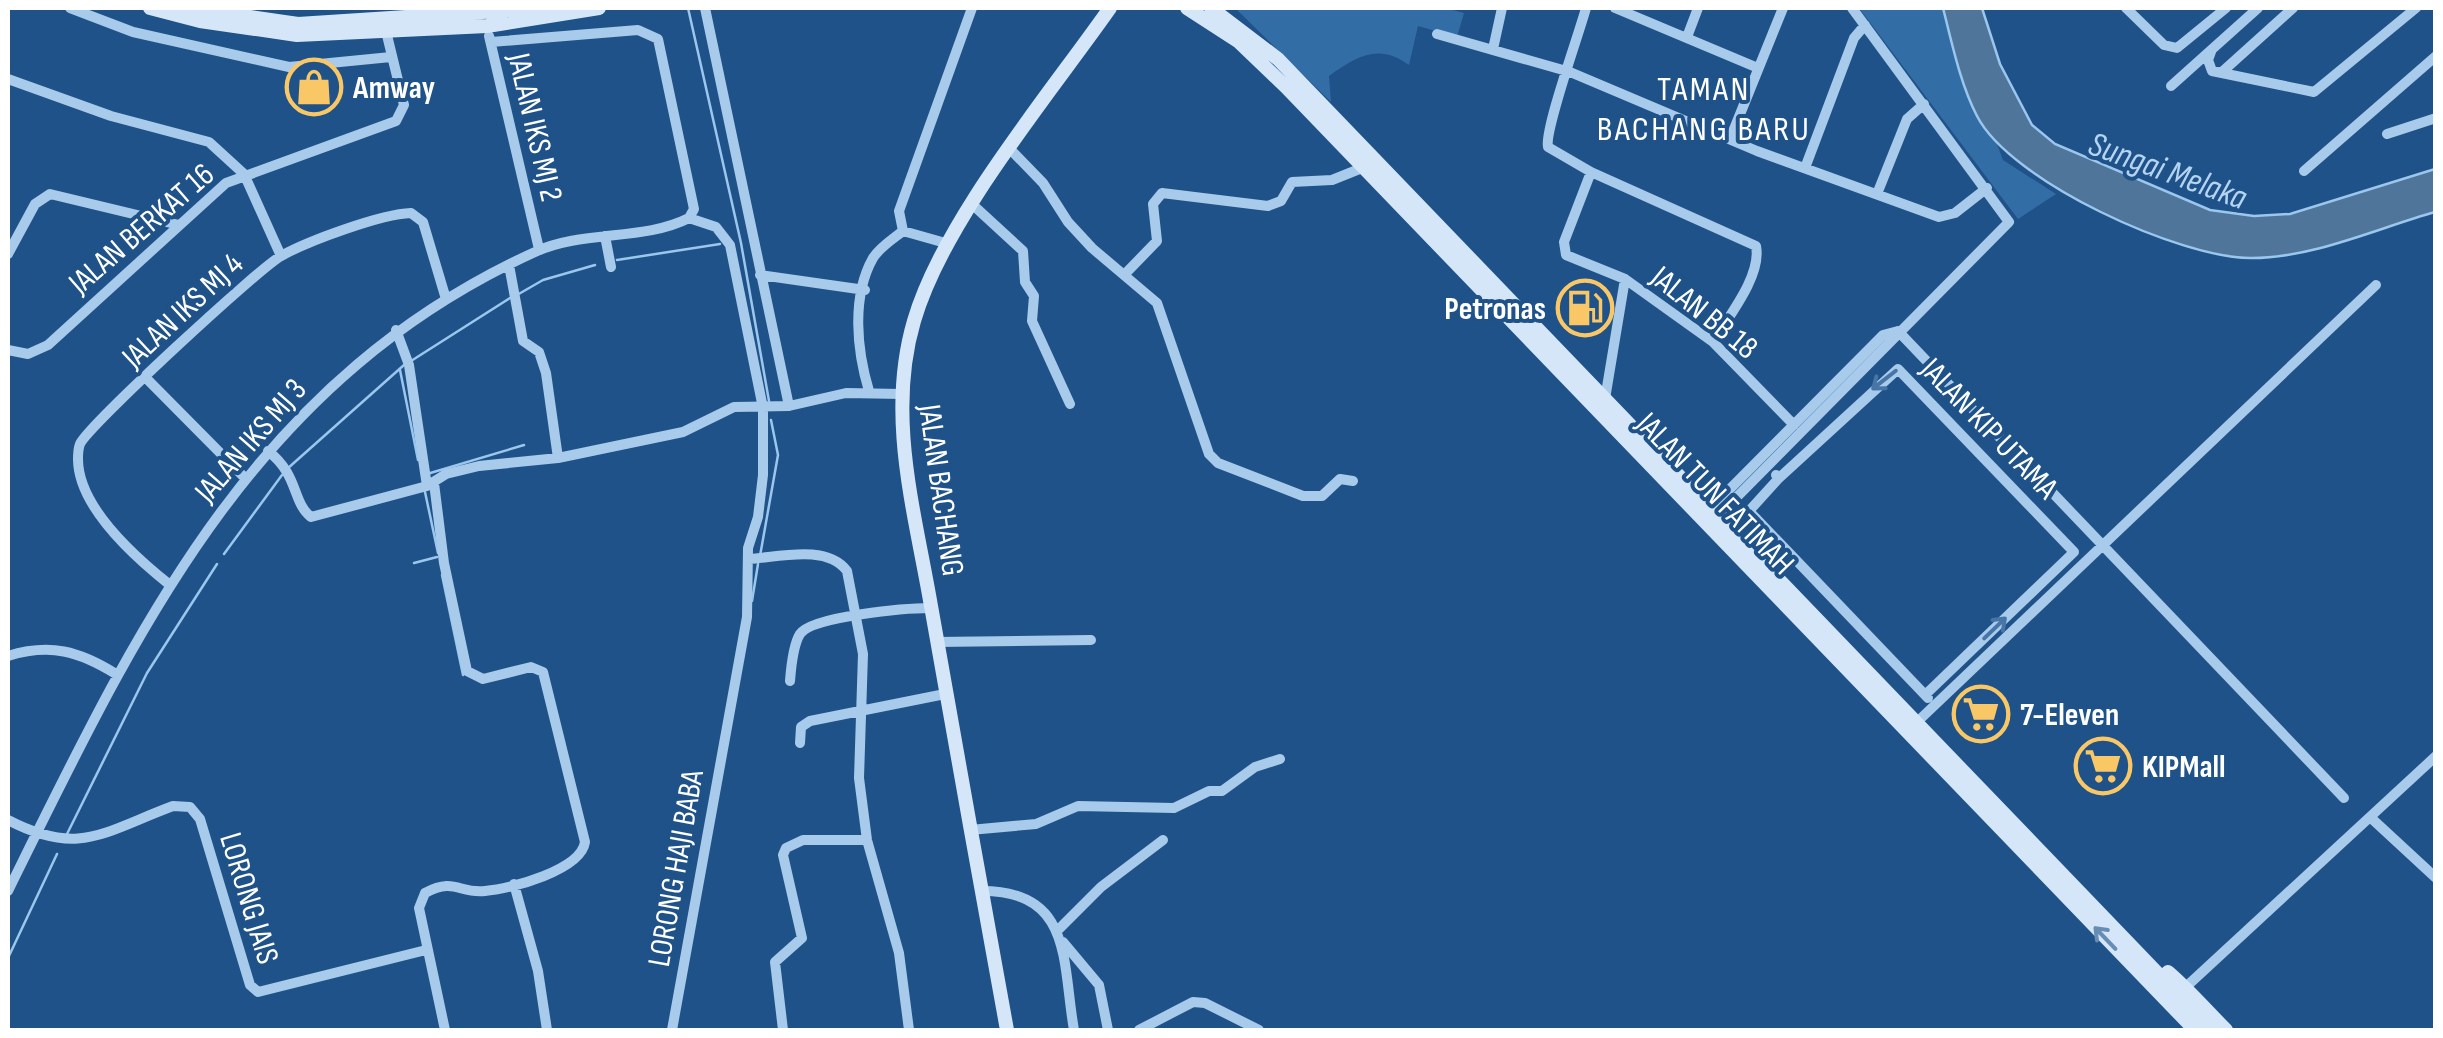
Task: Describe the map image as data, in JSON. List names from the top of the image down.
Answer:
{
  "streets": {
    "main road": ["JALAN BACHANG", "JALAN TUN FATIMAH"],
    "street": [
      "JALAN IKS MJ 2",
      "JALAN BERKAT 16",
      "JALAN IKS MJ 4",
      "JALAN BB 18",
      "JALAN KIP UTAMA",
      "JALAN IKS MJ 3",
      "LORONG HAJI BABA",
      "LORONG JAIS"
    ]
  },
  "crossings": [
    ["JALAN IKS MJ 2", "JALAN IKS MJ 3"],
    ["JALAN IKS MJ 4", "JALAN IKS MJ 3"],
    ["JALAN IKS MJ 3", "LORONG JAIS"]
  ],
  "districts": ["TAMAN BACHANG BARU"],
  "water": ["Sungai Melaka"],
  "places": {
    "shop": ["Amway"],
    "fuel station": ["Petronas"],
    "supermarket": ["7-Eleven", "KIPMall"]
  }
}
